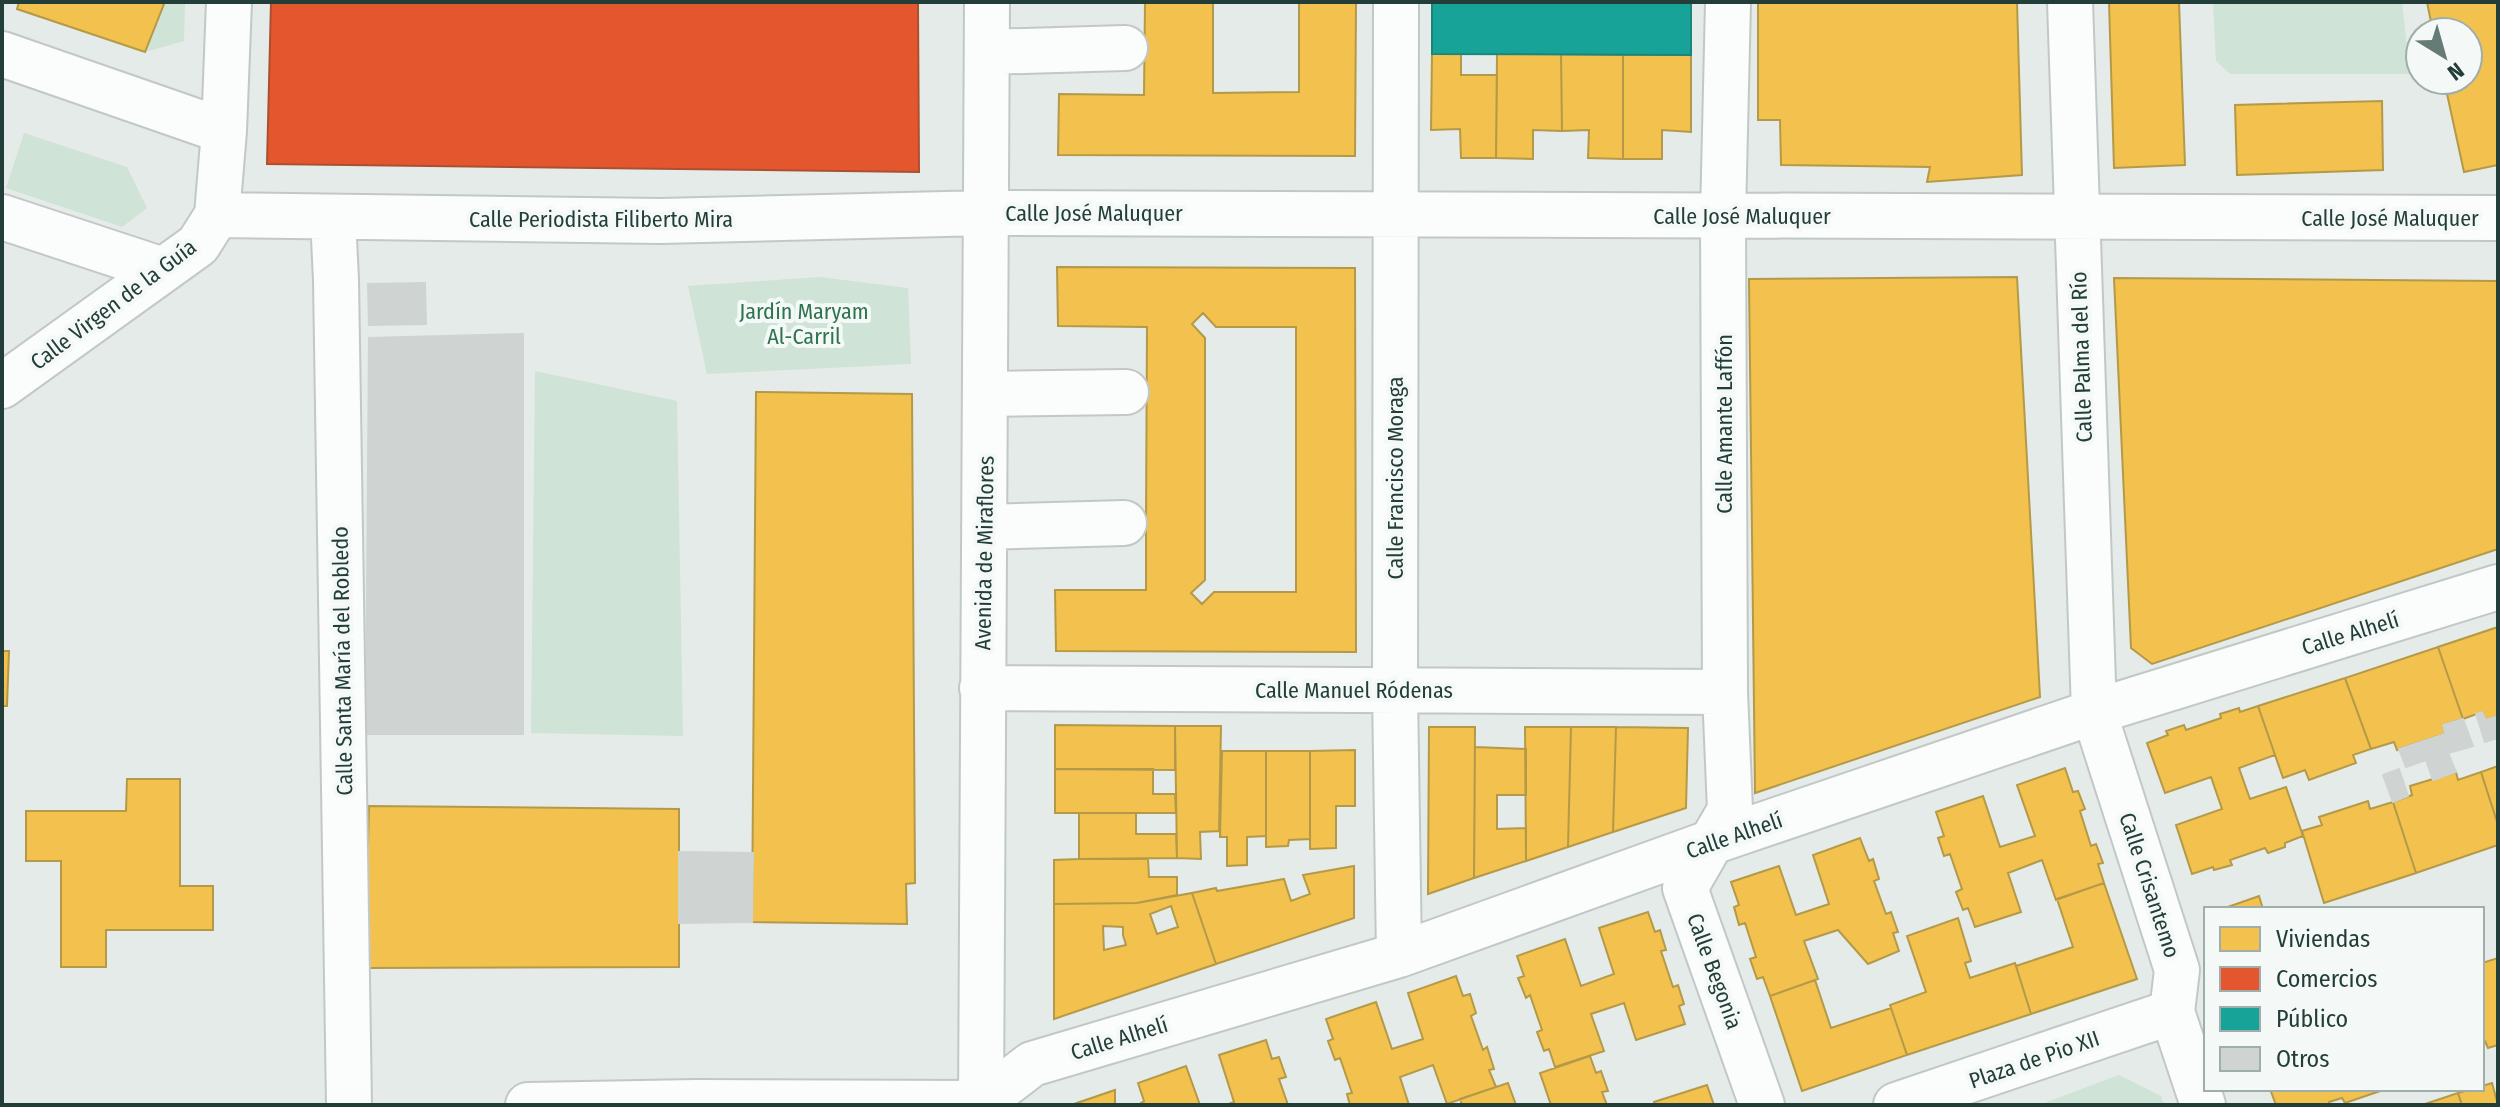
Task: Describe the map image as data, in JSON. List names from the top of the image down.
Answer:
{
  "streets": {
    "street": [
      "Calle José Maluquer",
      "Calle Periodista Filiberto Mira",
      "Calle Virgen de la Guía",
      "Calle Palma del Río",
      "Calle Amante Laffón",
      "Calle Francisco Moraga",
      "Avenida de Miraflores",
      "Calle Alhelí",
      "Calle Santa María del Robledo",
      "Calle Manuel Ródenas",
      "Calle Crisantemo",
      "Calle Begonia",
      "Plaza de Pio XII"
    ]
  },
  "crossings": [
    ["Calle José Maluquer", "Calle Periodista Filiberto Mira"],
    ["Calle José Maluquer", "Calle Palma del Río"],
    ["Calle José Maluquer", "Calle Amante Laffón"],
    ["Calle José Maluquer", "Calle Francisco Moraga"],
    ["Calle José Maluquer", "Avenida de Miraflores"],
    ["Calle Periodista Filiberto Mira", "Calle Virgen de la Guía"],
    ["Calle Periodista Filiberto Mira", "Avenida de Miraflores"],
    ["Calle Periodista Filiberto Mira", "Calle Santa María del Robledo"],
    ["Calle Palma del Río", "Calle Alhelí"],
    ["Calle Palma del Río", "Calle Crisantemo"],
    ["Calle Amante Laffón", "Calle Alhelí"],
    ["Calle Amante Laffón", "Calle Manuel Ródenas"],
    ["Calle Amante Laffón", "Calle Begonia"],
    ["Calle Francisco Moraga", "Calle Alhelí"],
    ["Calle Francisco Moraga", "Calle Manuel Ródenas"],
    ["Avenida de Miraflores", "Calle Alhelí"],
    ["Avenida de Miraflores", "Calle Manuel Ródenas"],
    ["Calle Alhelí", "Calle Crisantemo"],
    ["Calle Alhelí", "Calle Begonia"],
    ["Calle Crisantemo", "Plaza de Pio XII"]
  ],
  "parks": ["Jardín Maryam Al-Carril"],
  "legend": [
    "Viviendas",
    "Comercios",
    "Público",
    "Otros"
  ],
  "north": "bottom right"
}
